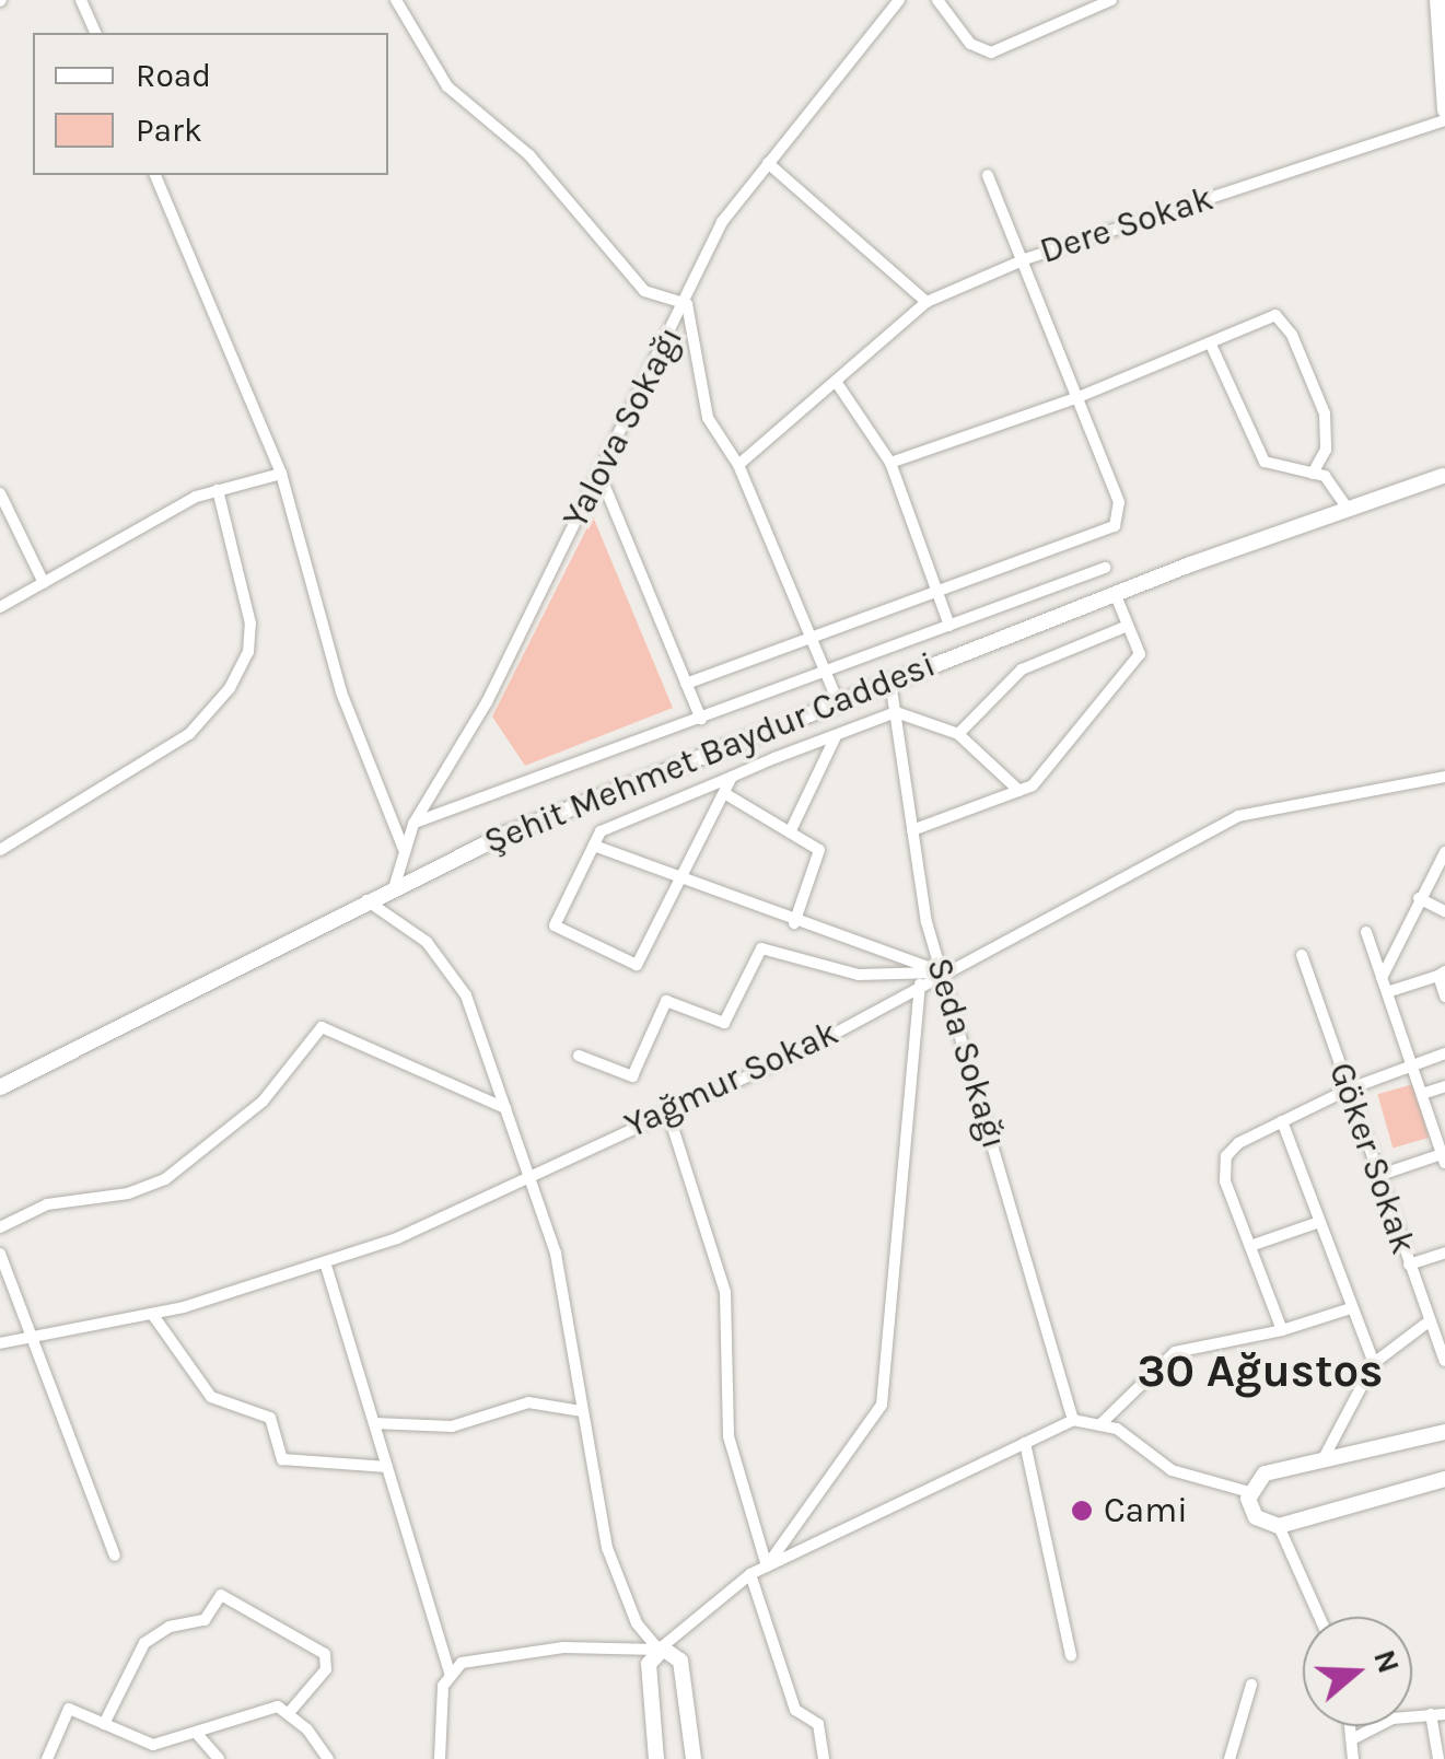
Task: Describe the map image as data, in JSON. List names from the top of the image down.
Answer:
{
  "streets": {
    "street": [
      "Dere Sokak",
      "Yalova Sokağı",
      "Şehit Mehmet Baydur Caddesi",
      "Seda Sokağı",
      "Yağmur Sokak",
      "Göker Sokak"
    ]
  },
  "crossings": [
    ["Yalova Sokağı", "Şehit Mehmet Baydur Caddesi"],
    ["Şehit Mehmet Baydur Caddesi", "Seda Sokağı"],
    ["Seda Sokağı", "Yağmur Sokak"]
  ],
  "districts": ["30 Ağustos"],
  "places": ["Cami"],
  "legend": ["Road", "Park"],
  "north": "right"
}
